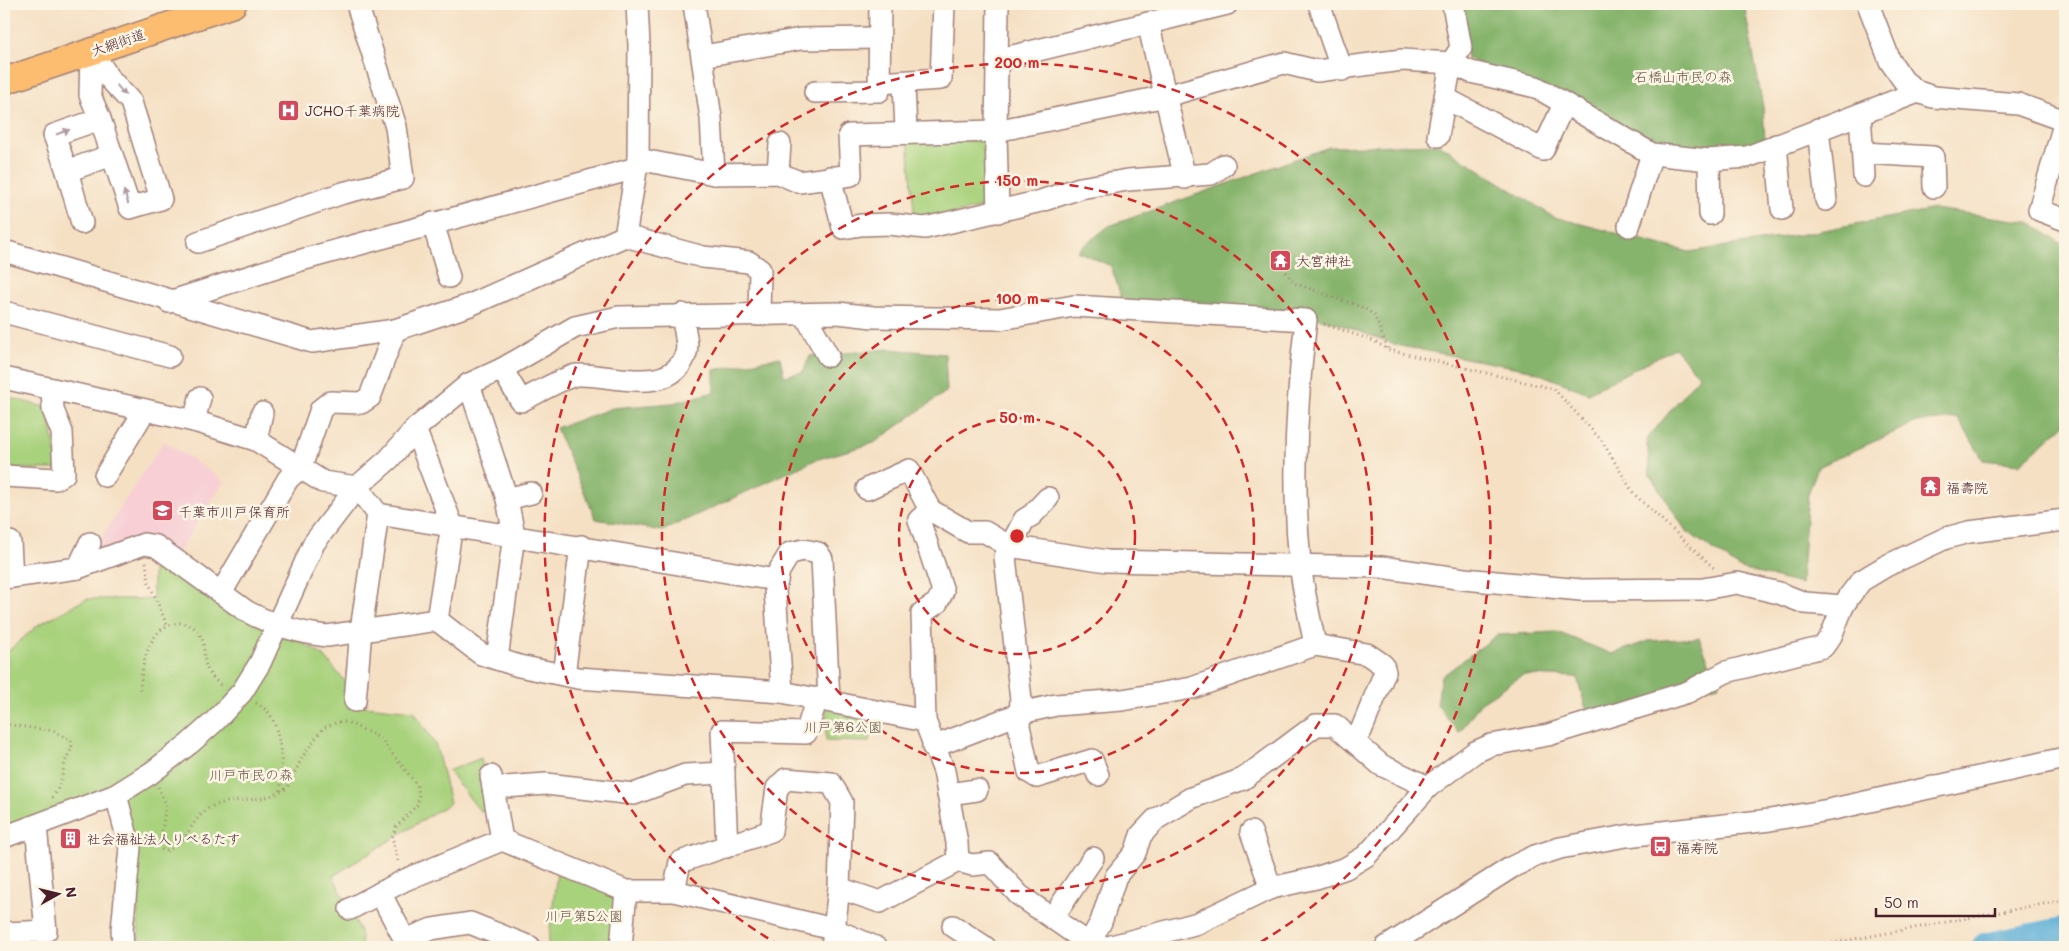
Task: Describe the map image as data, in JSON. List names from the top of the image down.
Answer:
{
  "streets": {
    "main road": ["大網街道"]
  },
  "parks": [
    "石橋山市民の森",
    "川戸第6公園",
    "川戸市民の森",
    "川戸第5公園"
  ],
  "places": {
    "hospital": ["JCHO千葉病院"],
    "temple": ["大宮神社", "福壽院"],
    "school or university": ["千葉市川戸保育所"],
    "building": ["社会福祉法人りべるたす"],
    "bus stop": ["福寿院"]
  },
  "scale_bar": "50 m",
  "north": "right",
  "rings": [
    "200 m",
    "150 m",
    "100 m",
    "50 m"
  ]
}
